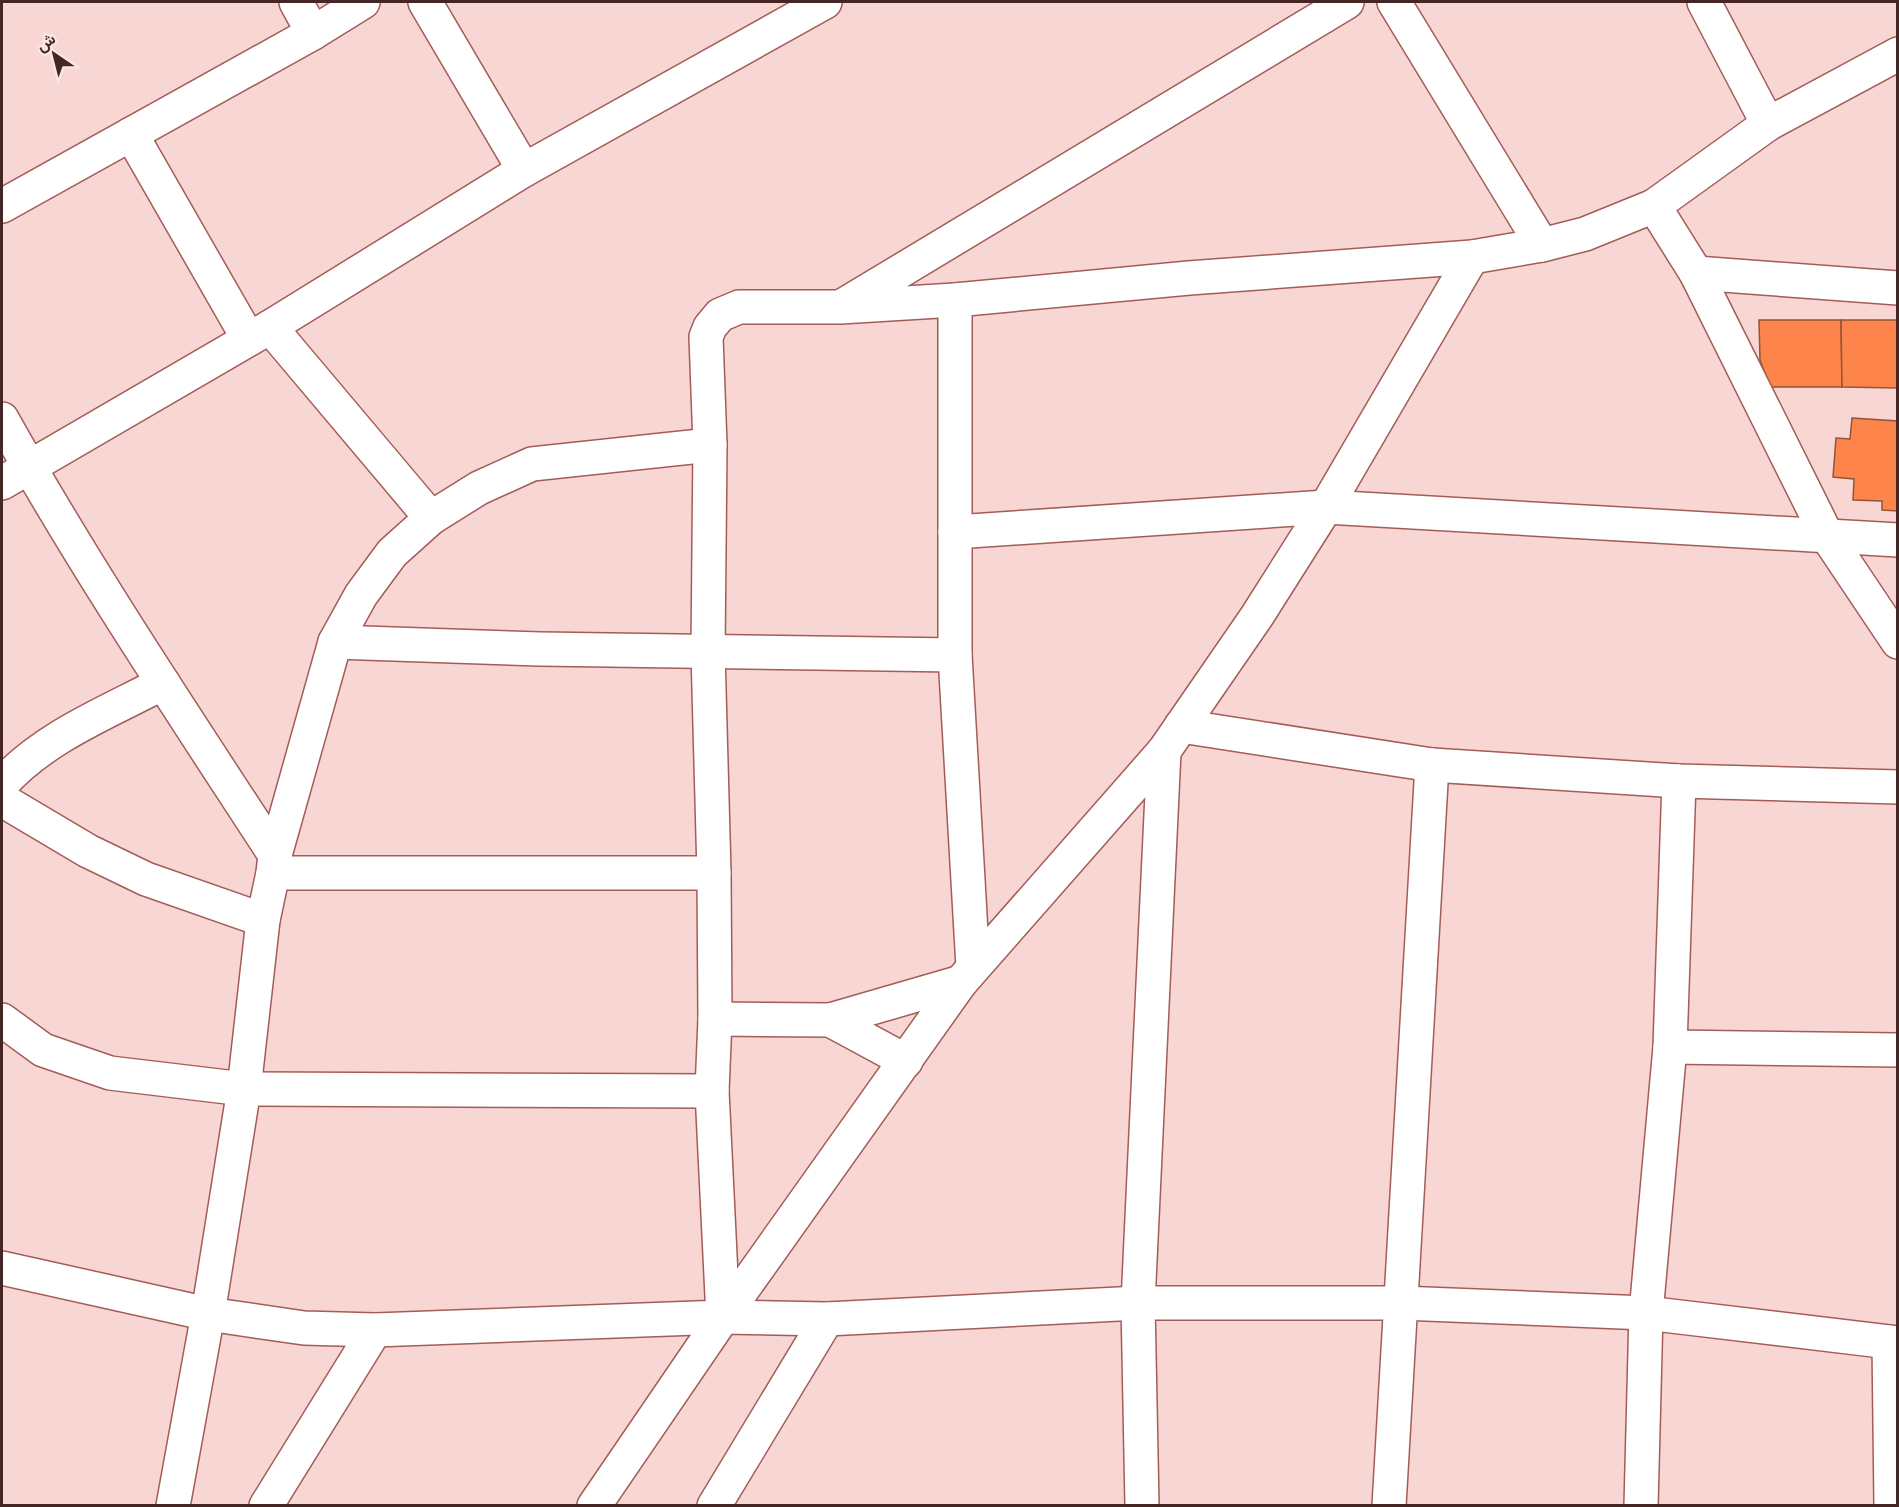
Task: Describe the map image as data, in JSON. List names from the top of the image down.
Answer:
{
  "north": "top left"
}
